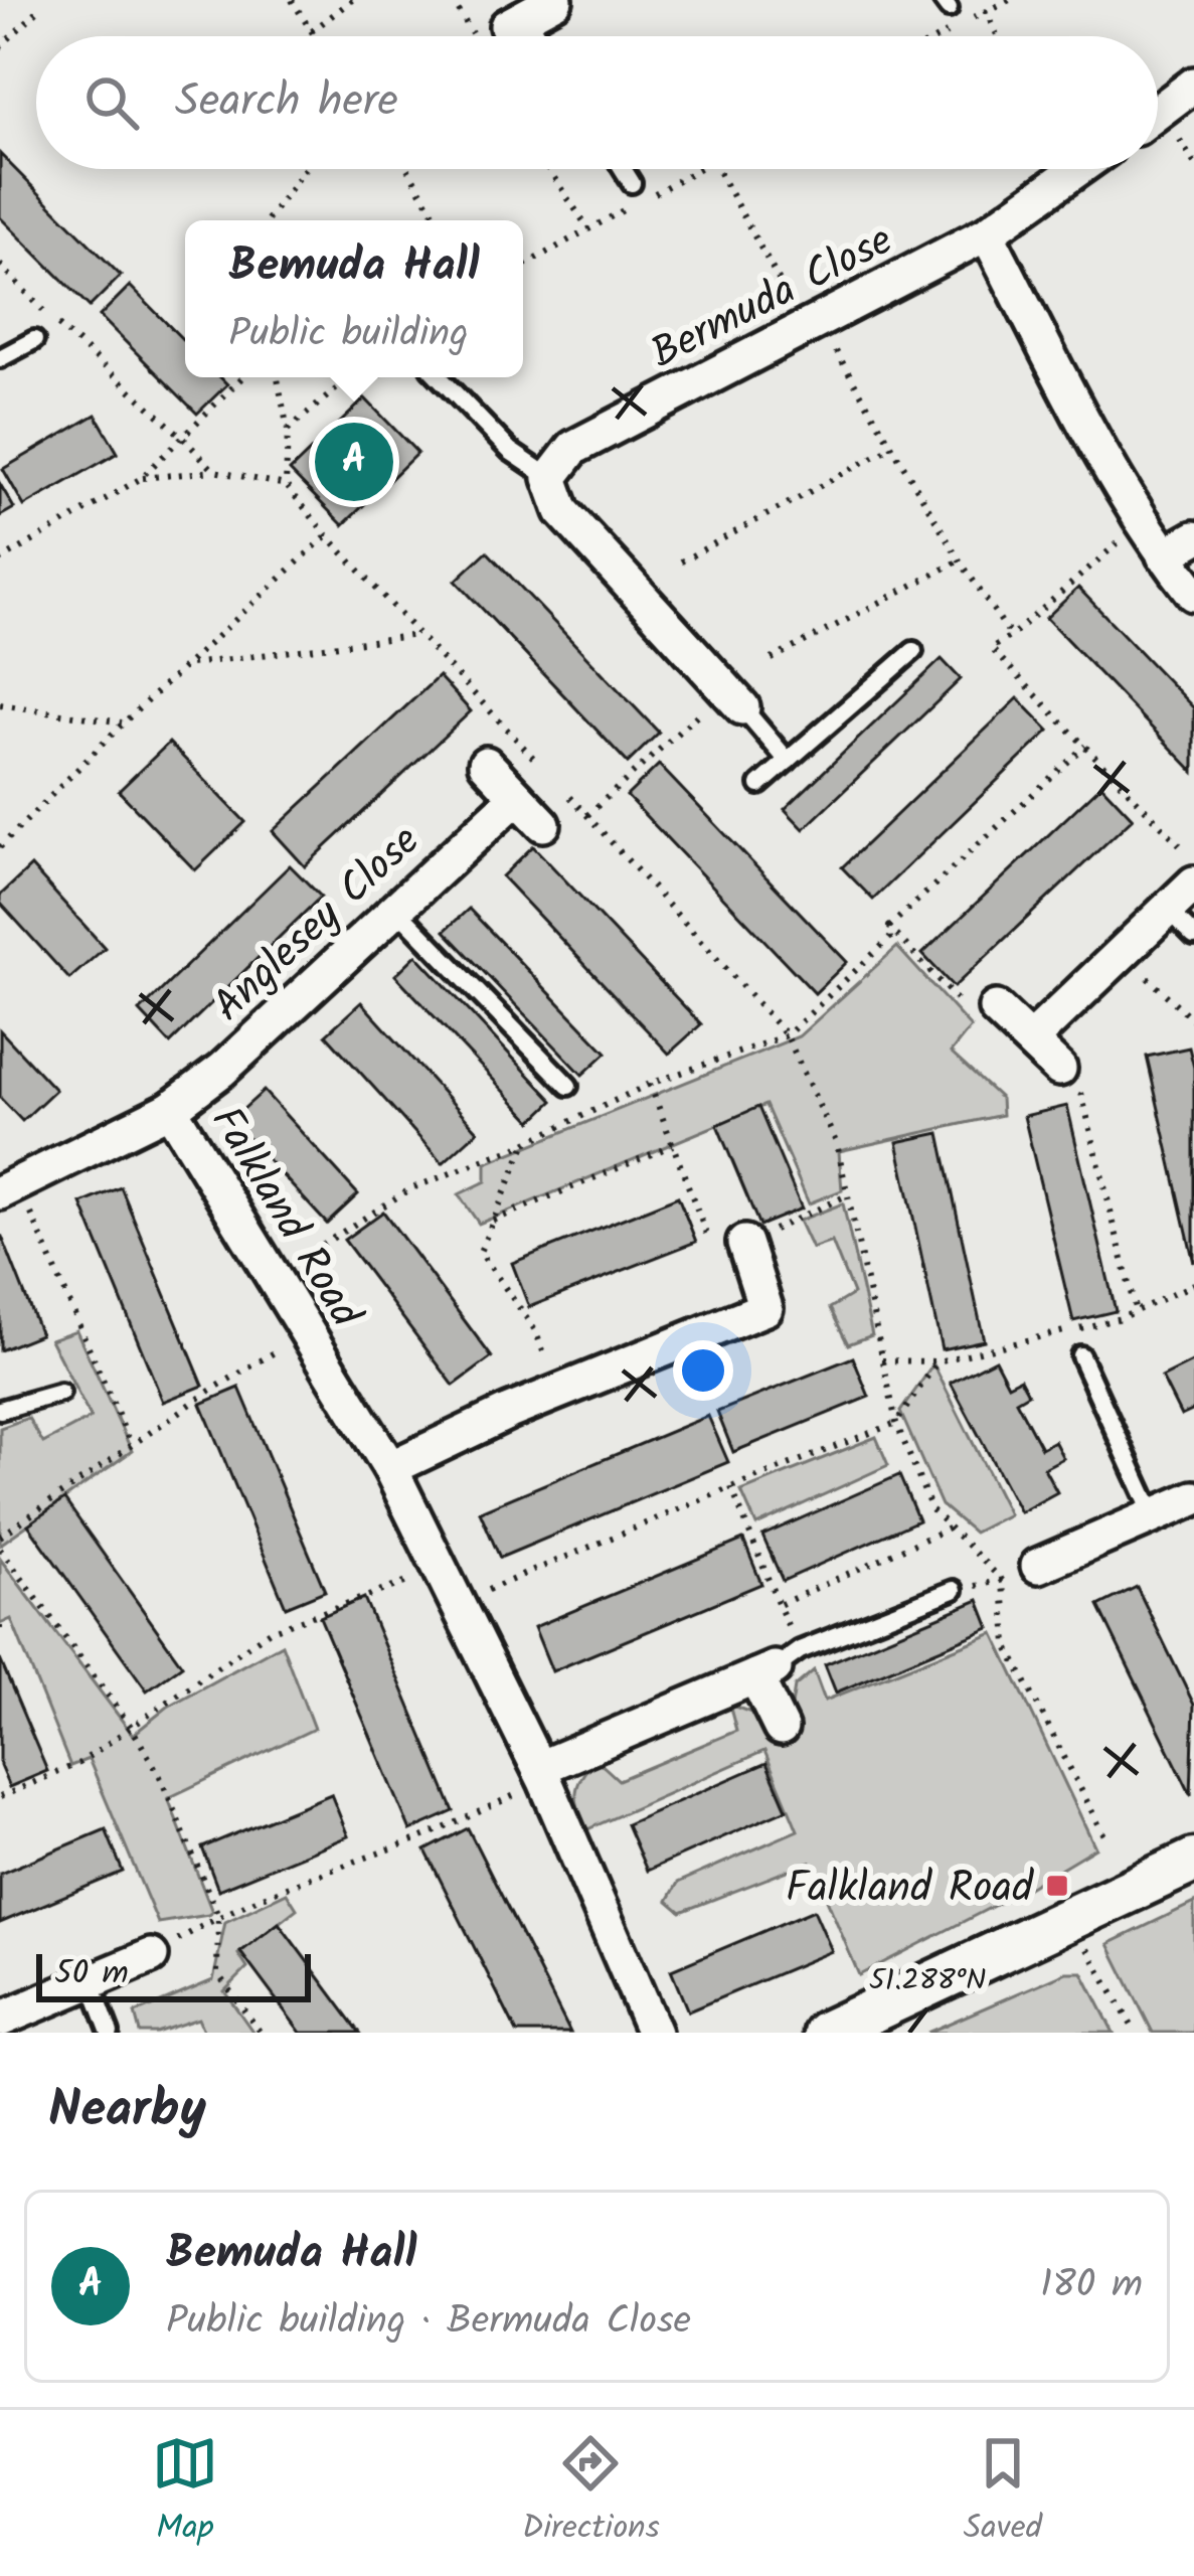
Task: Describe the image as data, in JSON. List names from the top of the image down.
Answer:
{
  "streets": {
    "street": ["Bermuda Close", "Anglesey Close", "Falkland Road"]
  },
  "crossings": [
    ["Anglesey Close", "Falkland Road"]
  ],
  "places": {
    "transit": ["Falkland Road"]
  },
  "scale_bar": "50 m",
  "page": {
    "search": "Search here",
    "popup": ["Bemuda Hall", "Public building"],
    "pins": "A",
    "scale": "50 m",
    "heading": "Nearby",
    "list": [
      {
        "mark": "A",
        "name": "Bemuda Hall",
        "note": "Public building · Bermuda Close",
        "value": "180 m"
      }
    ],
    "nav": ["Map", "Directions", "Saved"]
  },
  "coordinates": ["51.288°N"]
}
